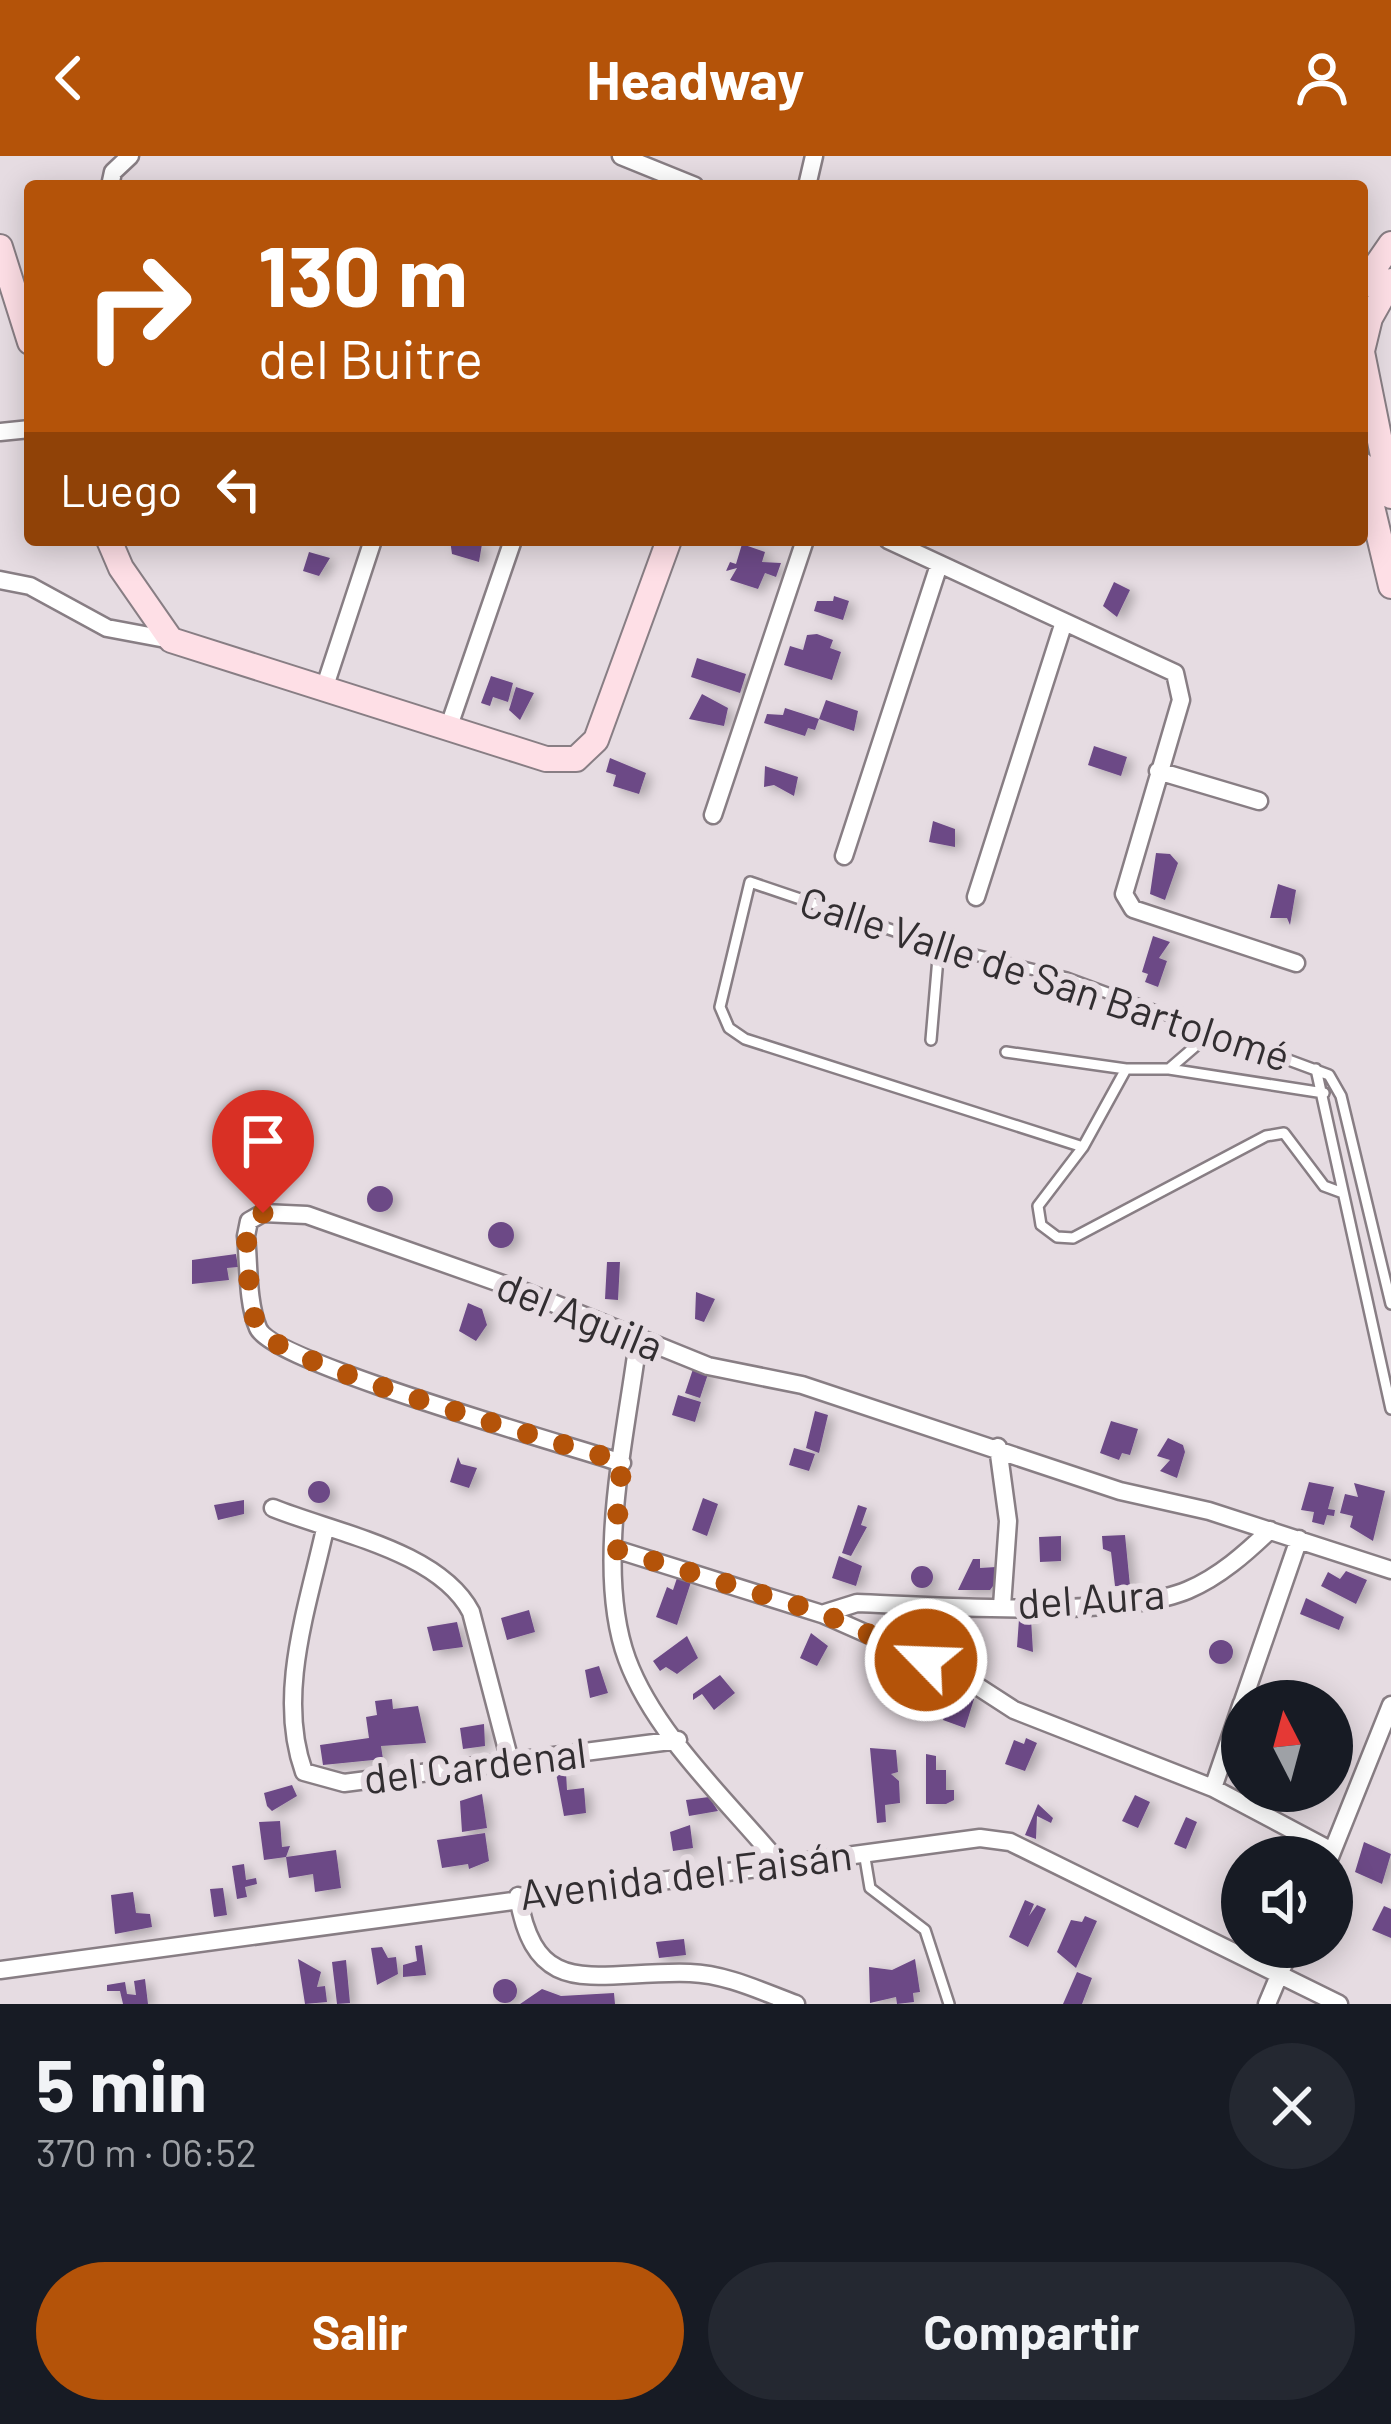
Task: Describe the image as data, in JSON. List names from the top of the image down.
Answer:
{
  "streets": {
    "street": [
      "del Aguila",
      "del Aura",
      "del Cardenal",
      "Avenida del Faisán"
    ],
    "lane": ["Calle Valle de San Bartolomé"]
  },
  "crossings": [
    ["del Aguila", "del Aura"]
  ],
  "north": "top",
  "page": {
    "header": "Headway",
    "turn": ["130 m", "del Buitre"],
    "then": "Luego",
    "heading": ["5 min", "370 m · 06:52"],
    "buttons": ["Salir", "Compartir"]
  }
}
